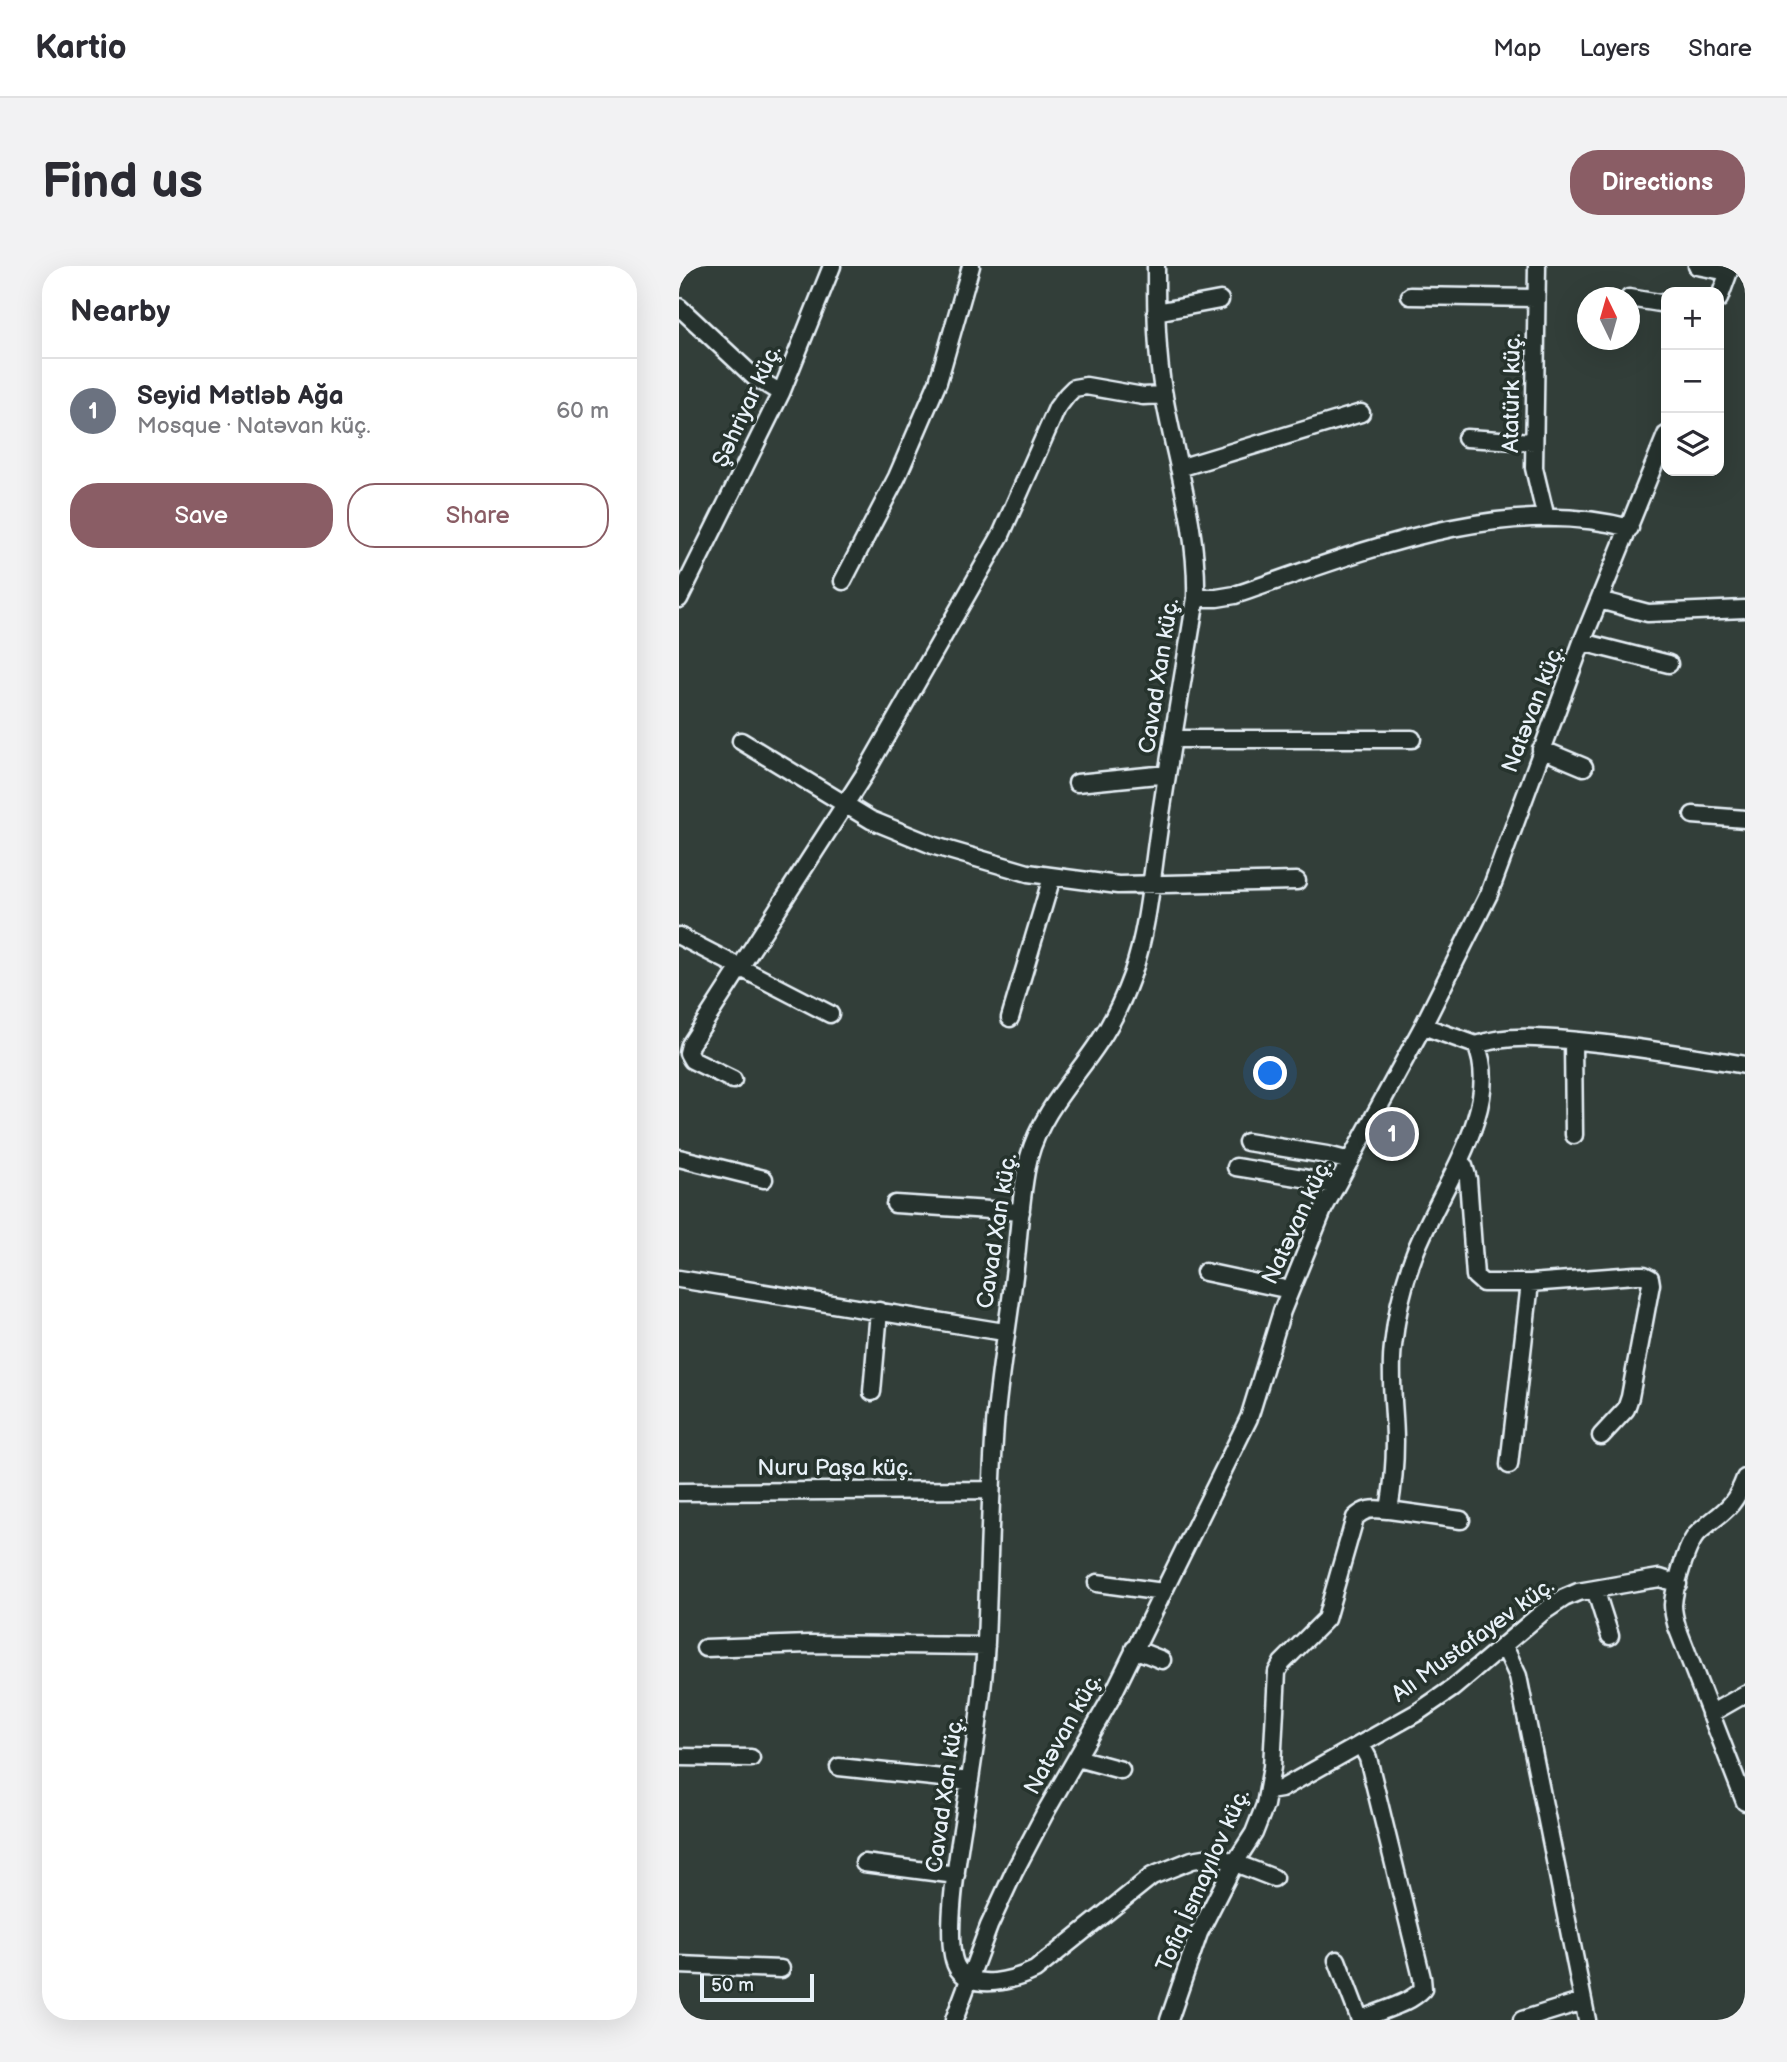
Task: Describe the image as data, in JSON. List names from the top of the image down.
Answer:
{
  "streets": {
    "street": [
      "Atatürk küç.",
      "Şəhriyar küç.",
      "Cavad Xan küç.",
      "Natəvan küç.",
      "Nuru Paşa küç.",
      "Alı Mustafayev küç.",
      "Tofiq İsmayılov küç."
    ]
  },
  "crossings": [
    ["Cavad Xan küç.", "Natəvan küç."],
    ["Cavad Xan küç.", "Nuru Paşa küç."],
    ["Alı Mustafayev küç.", "Tofiq İsmayılov küç."]
  ],
  "scale_bar": "50 m",
  "north": "top",
  "page": {
    "header": "Kartio",
    "nav": ["Map", "Layers", "Share"],
    "buttons": [
      "Directions",
      ["Save", "Share"]
    ],
    "title": "Find us",
    "heading": "Nearby",
    "map_buttons": ["+", "−"],
    "list": [
      {
        "mark": "1",
        "name": "Seyid Mətləb Ağa",
        "note": "Mosque · Natəvan küç.",
        "value": "60 m"
      }
    ],
    "pins": "1",
    "scale": "50 m"
  }
}
